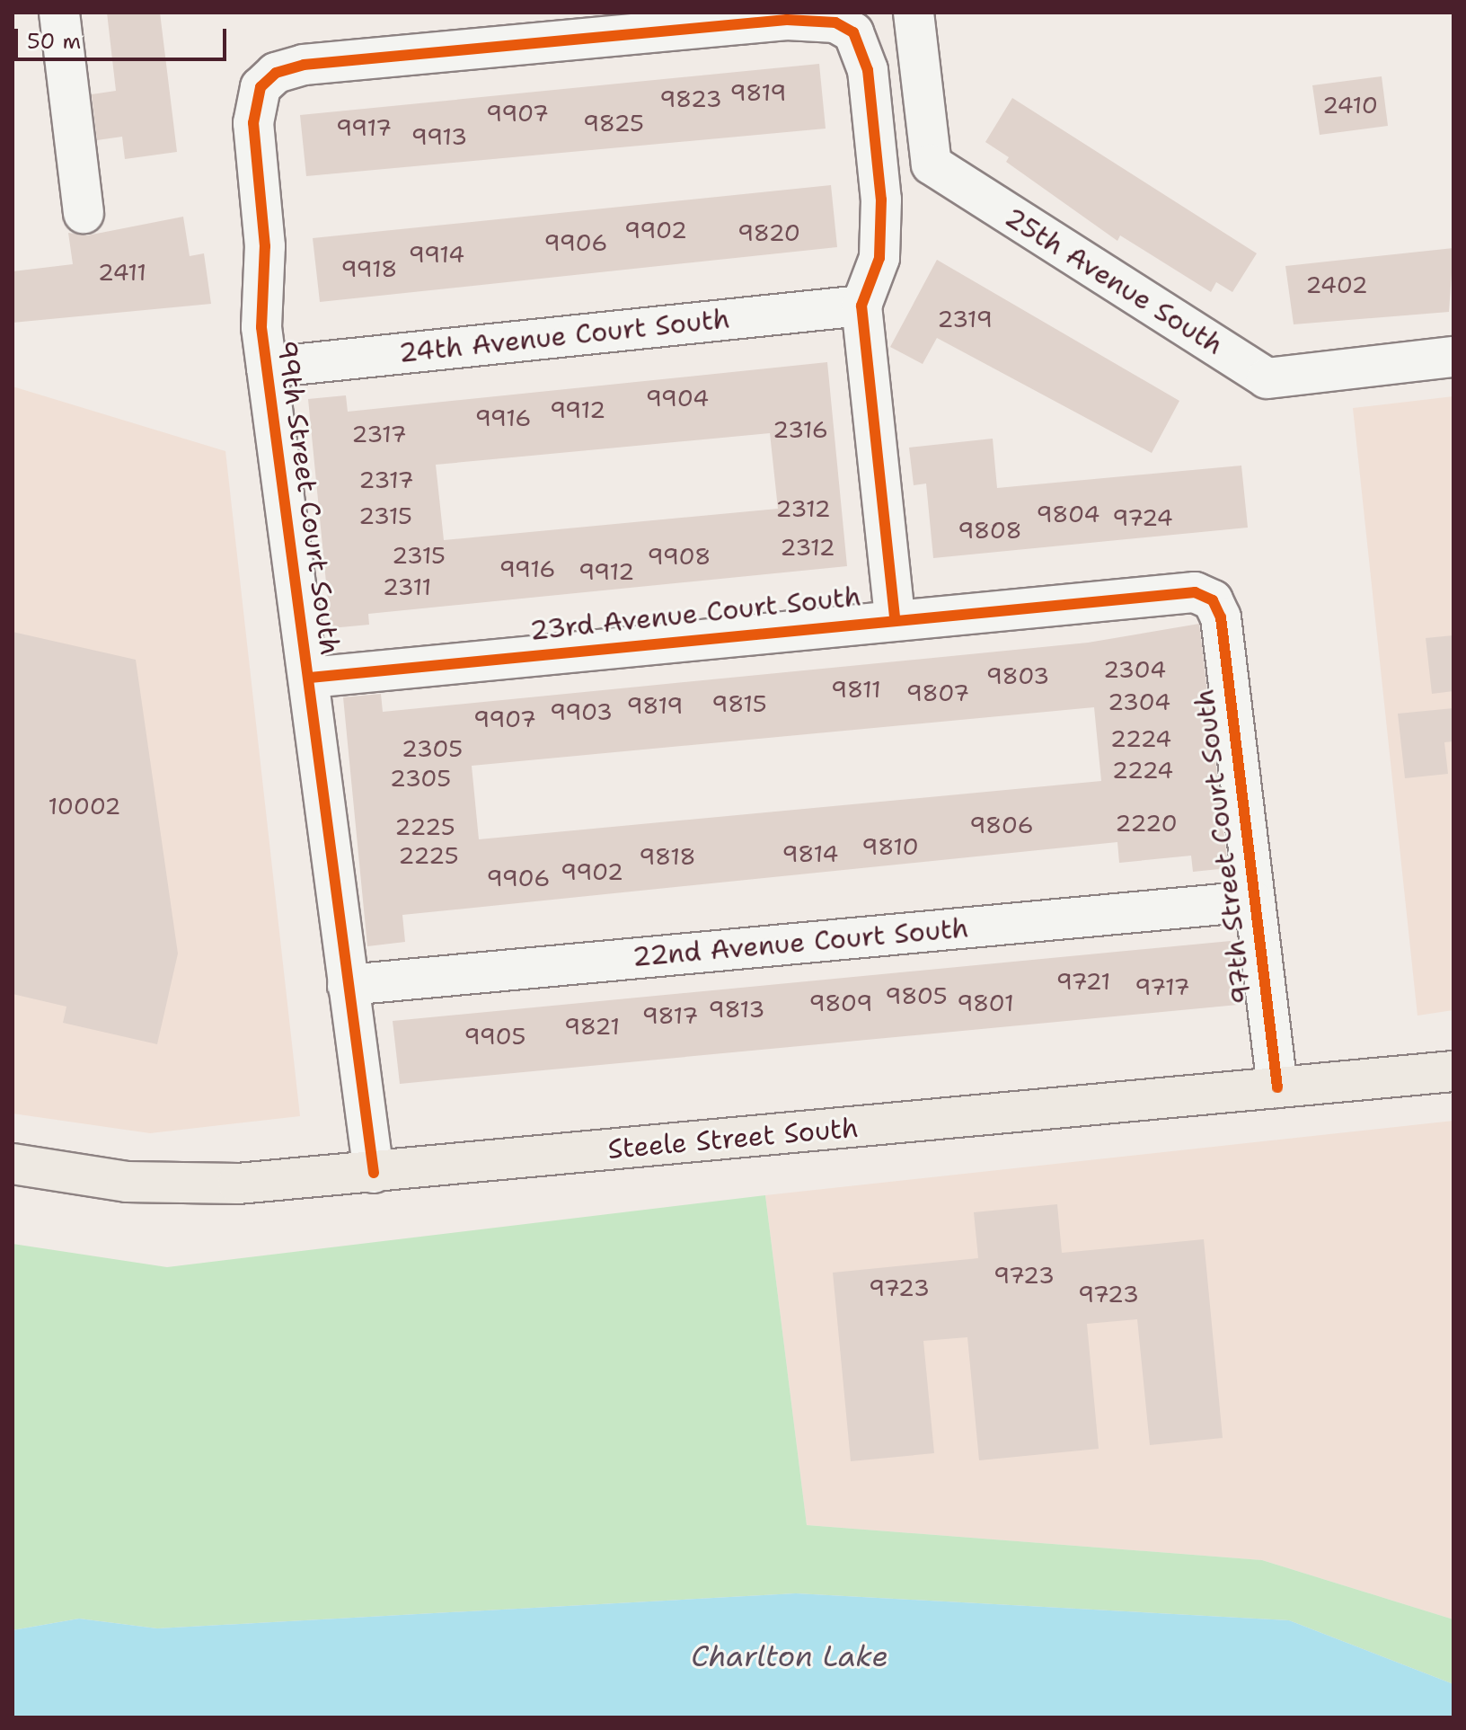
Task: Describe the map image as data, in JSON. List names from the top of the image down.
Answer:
{
  "streets": {
    "main road": ["Steele Street South"],
    "street": [
      "25th Avenue South",
      "24th Avenue Court South",
      "99th Street Court South",
      "23rd Avenue Court South",
      "97th Street Court South",
      "22nd Avenue Court South"
    ]
  },
  "crossings": [
    ["24th Avenue Court South", "99th Street Court South"],
    ["99th Street Court South", "23rd Avenue Court South"],
    ["99th Street Court South", "22nd Avenue Court South"],
    ["99th Street Court South", "Steele Street South"],
    ["23rd Avenue Court South", "97th Street Court South"],
    ["97th Street Court South", "22nd Avenue Court South"],
    ["97th Street Court South", "Steele Street South"]
  ],
  "water": ["Charlton Lake"],
  "house_numbers": [
    "9819",
    "9823",
    "2410",
    "9907",
    "9825",
    "9917",
    "9913",
    "9902",
    "9820",
    "9906",
    "9914",
    "9918",
    "2411",
    "2402",
    "2319",
    "9904",
    "9912",
    "9916",
    "2316",
    "2317",
    "2317",
    "2312",
    "9804",
    "2315",
    "9724",
    "9808",
    "2312",
    "2315",
    "9908",
    "9916",
    "9912",
    "2311",
    "2304",
    "9803",
    "9811",
    "9807",
    "2304",
    "9815",
    "9819",
    "9903",
    "9907",
    "2224",
    "2305",
    "2224",
    "2305",
    "10002",
    "2220",
    "9806",
    "2225",
    "9810",
    "9814",
    "2225",
    "9818",
    "9902",
    "9906",
    "9721",
    "9717",
    "9805",
    "9809",
    "9801",
    "9813",
    "9817",
    "9821",
    "9905",
    "9723",
    "9723",
    "9723"
  ],
  "scale_bar": "50 m"
}
